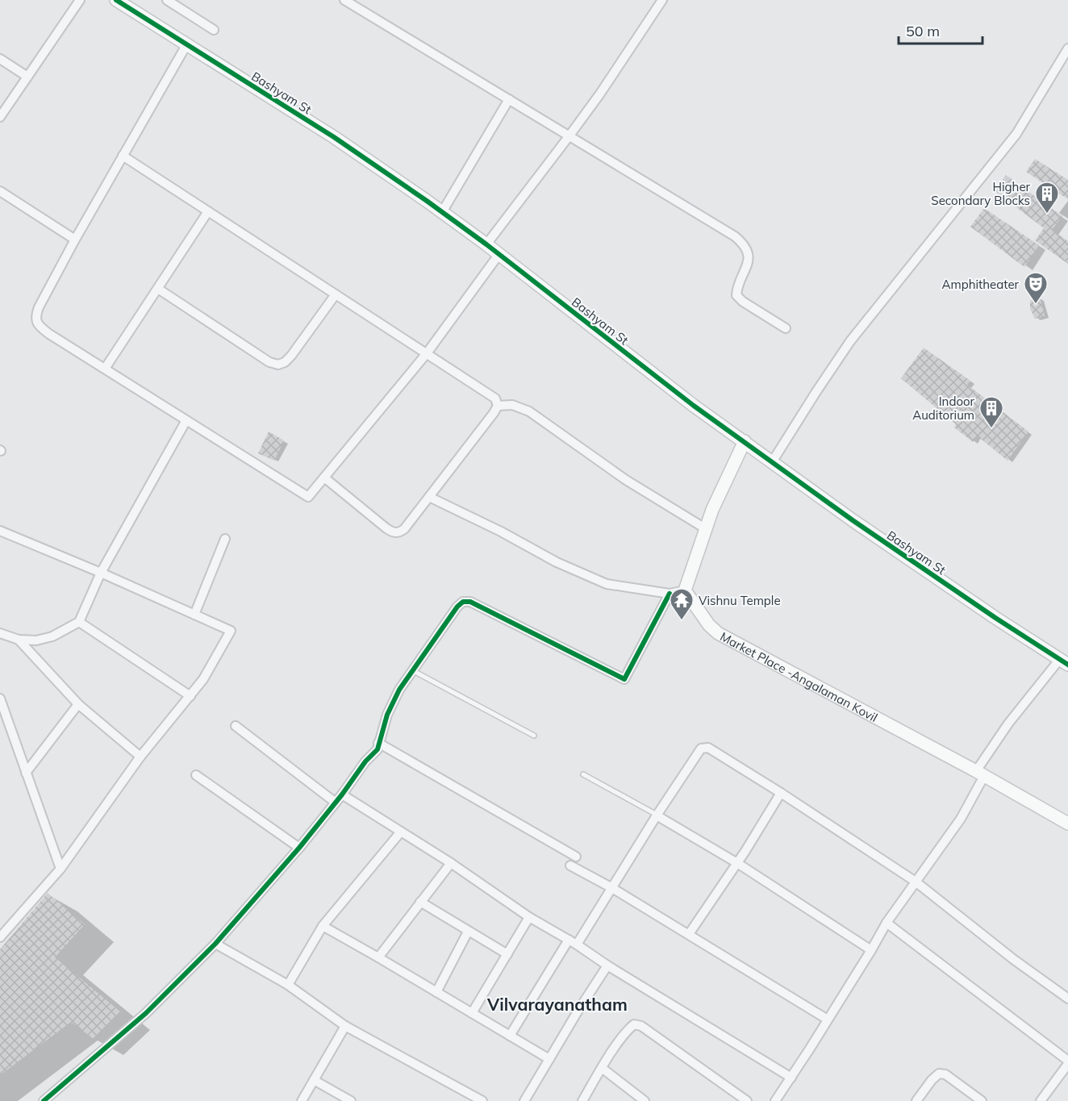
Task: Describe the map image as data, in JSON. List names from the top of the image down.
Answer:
{
  "streets": {
    "street": ["Bashyam St", "Market Place -Angalaman Kovil"]
  },
  "districts": ["Vilvarayanatham"],
  "places": {
    "building": ["Higher Secondary Blocks", "Indoor Auditorium"],
    "theatre": ["Amphitheater"],
    "temple": ["Vishnu Temple"]
  },
  "scale_bar": "50 m"
}
